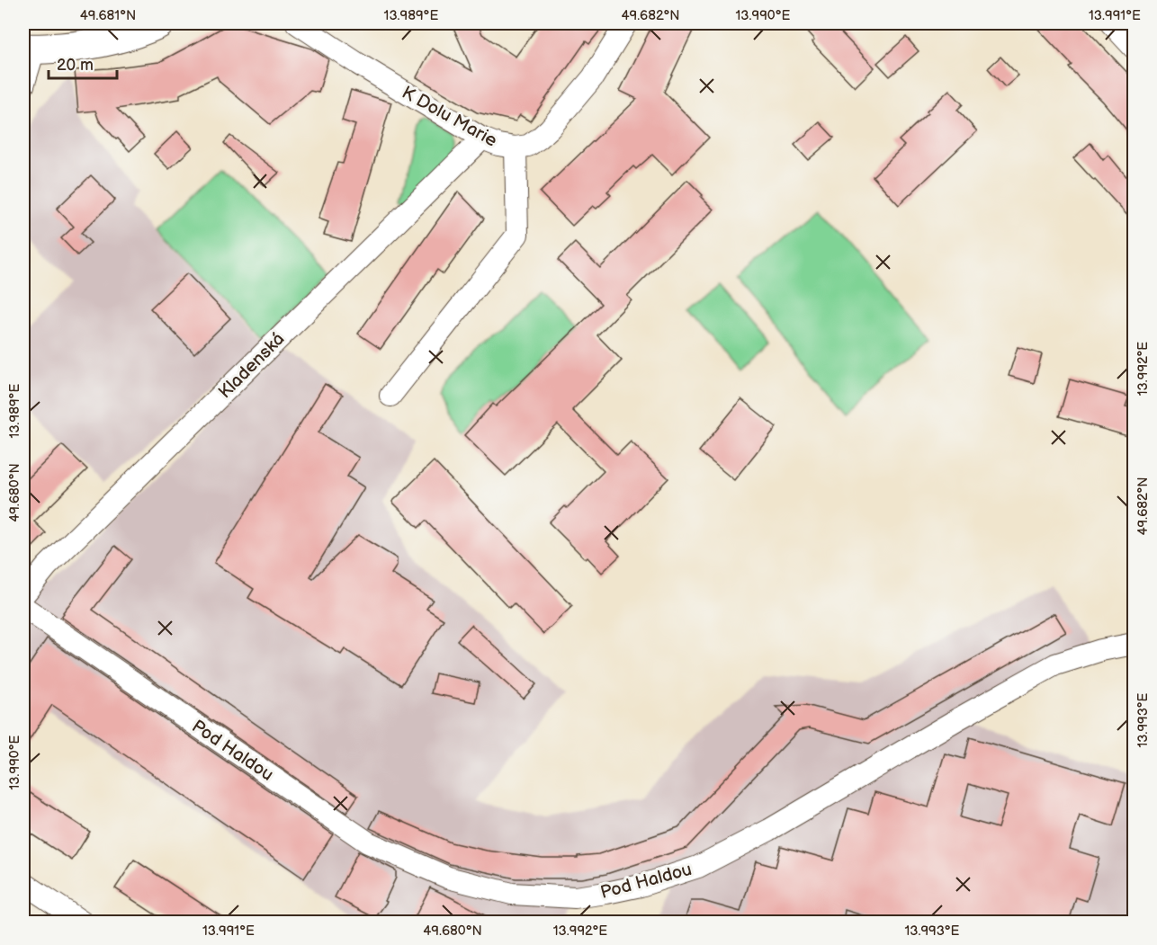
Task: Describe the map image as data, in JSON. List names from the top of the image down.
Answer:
{
  "streets": {
    "street": ["K Dolu Marie", "Kladenská", "Pod Haldou"]
  },
  "crossings": [
    ["K Dolu Marie", "Kladenská"]
  ],
  "scale_bar": "20 m",
  "coordinates": [
    "49.681°N",
    "13.989°E",
    "49.682°N",
    "13.990°E",
    "13.991°E",
    "13.992°E",
    "49.680°N",
    "13.993°E"
  ]
}
